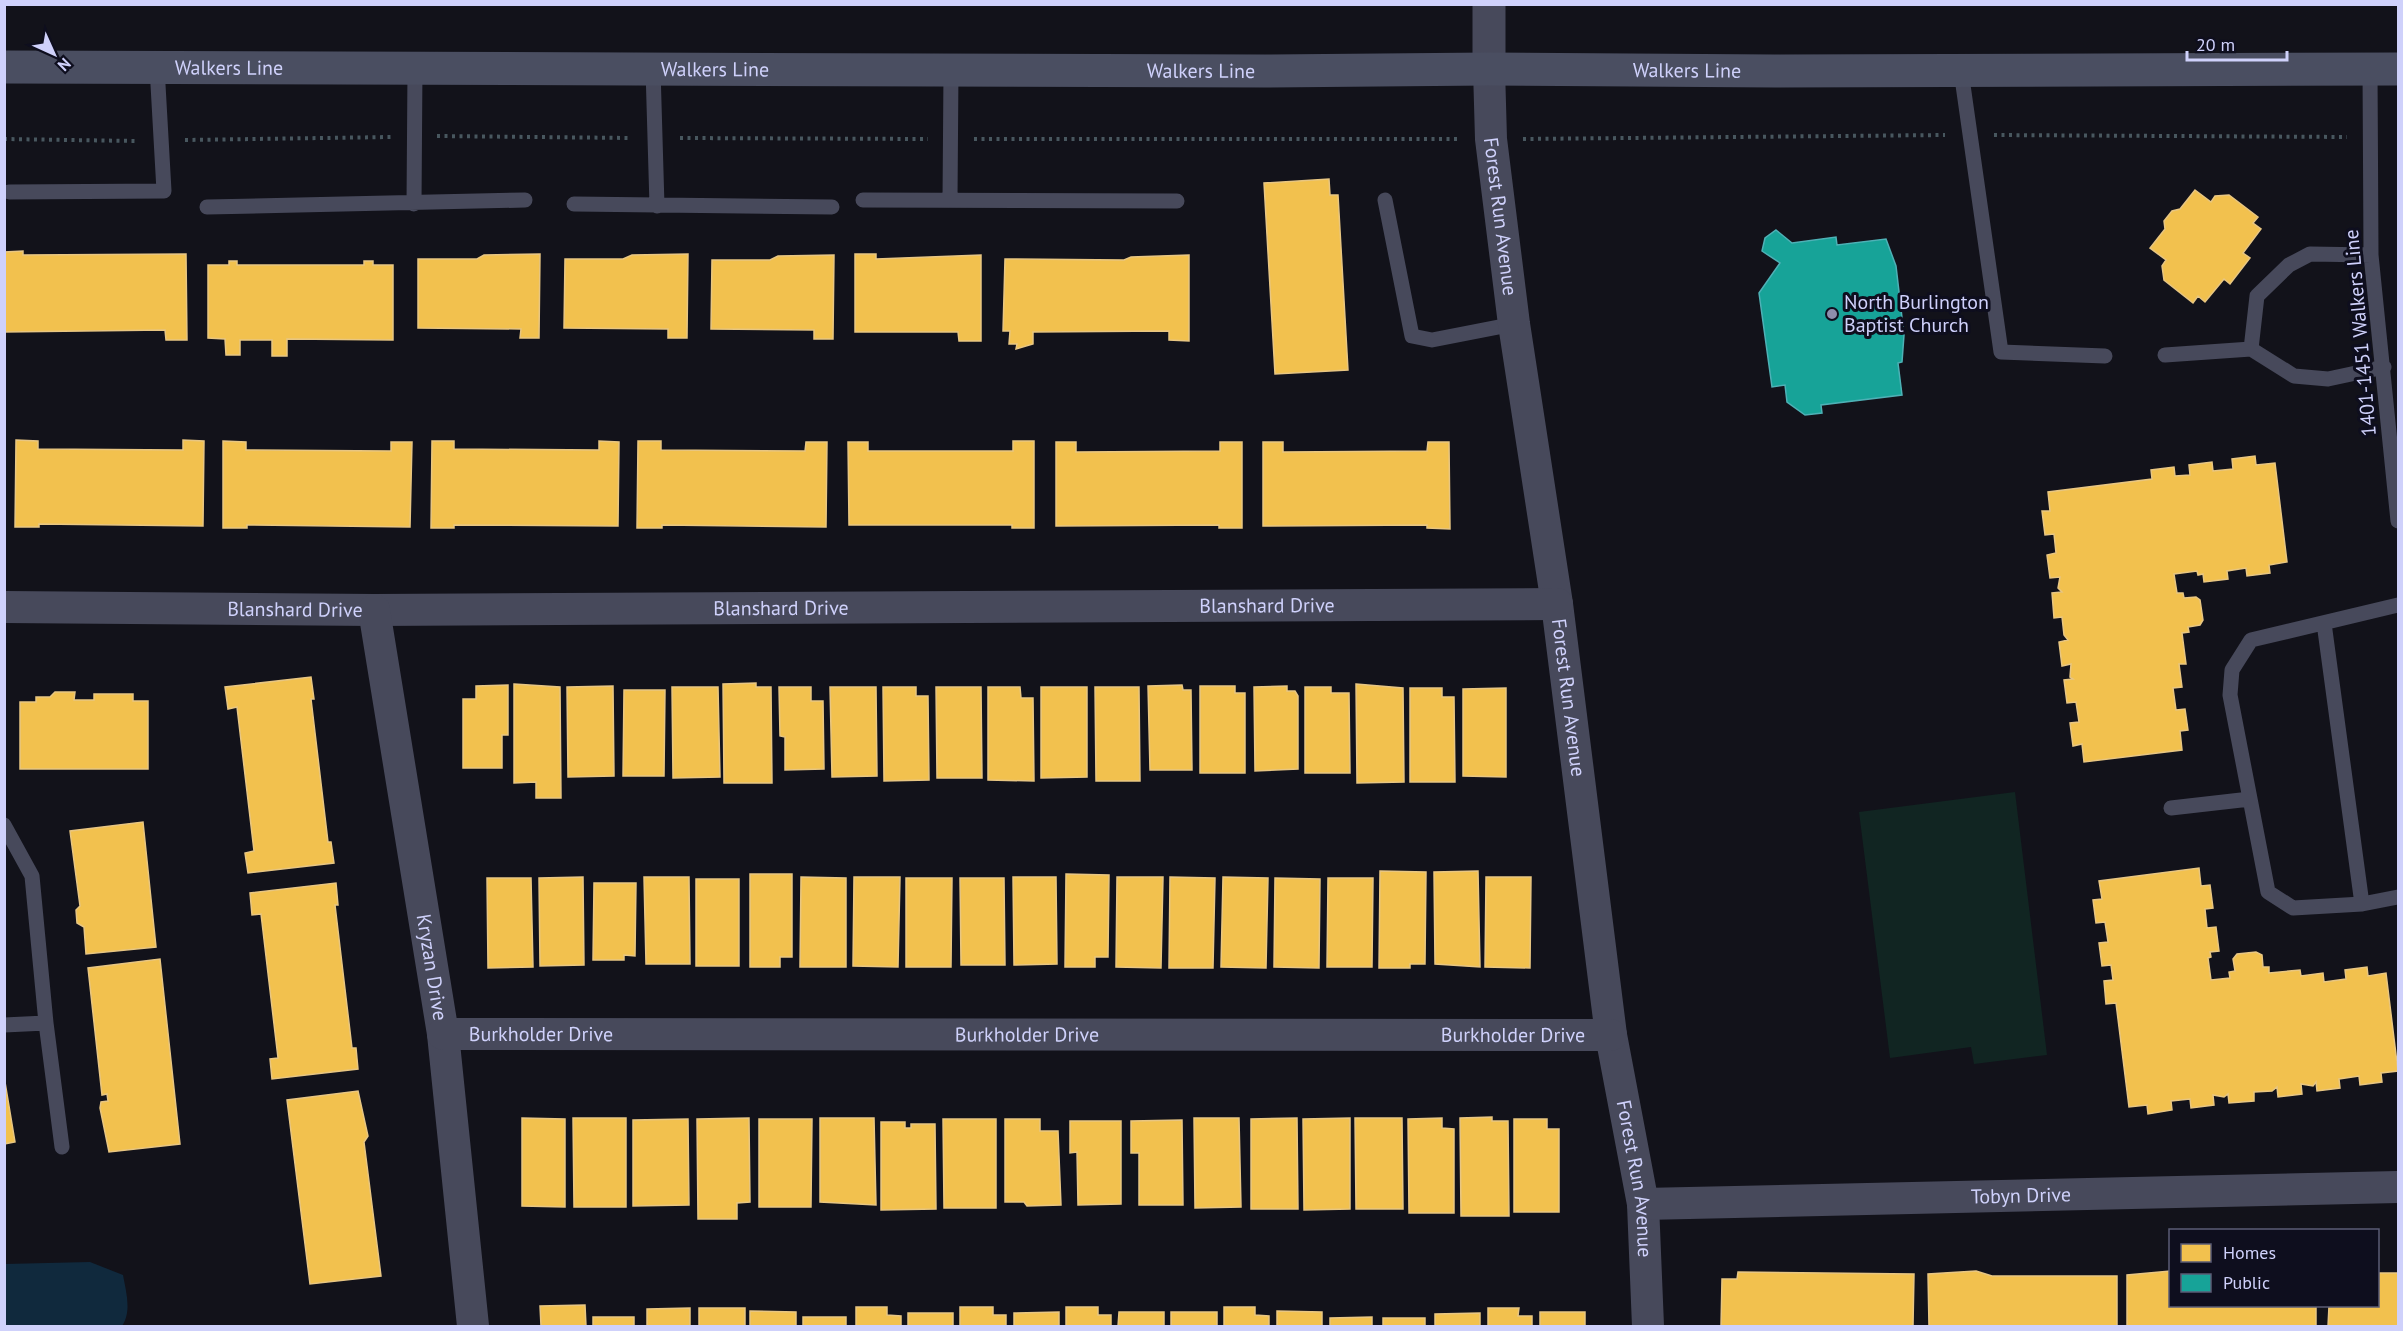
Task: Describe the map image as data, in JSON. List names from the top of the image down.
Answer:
{
  "streets": {
    "main road": ["Walkers Line"],
    "street": [
      "Forest Run Avenue",
      "Blanshard Drive",
      "Kryzan Drive",
      "Burkholder Drive",
      "Tobyn Drive"
    ],
    "lane": ["1401-1451 Walkers Line"]
  },
  "crossings": [
    ["Walkers Line", "Forest Run Avenue"],
    ["Walkers Line", "1401-1451 Walkers Line"],
    ["Forest Run Avenue", "Blanshard Drive"],
    ["Forest Run Avenue", "Burkholder Drive"],
    ["Forest Run Avenue", "Tobyn Drive"],
    ["Blanshard Drive", "Kryzan Drive"],
    ["Kryzan Drive", "Burkholder Drive"]
  ],
  "places": ["North Burlington Baptist Church"],
  "legend": ["Homes", "Public"],
  "scale_bar": "20 m",
  "north": "bottom right"
}
